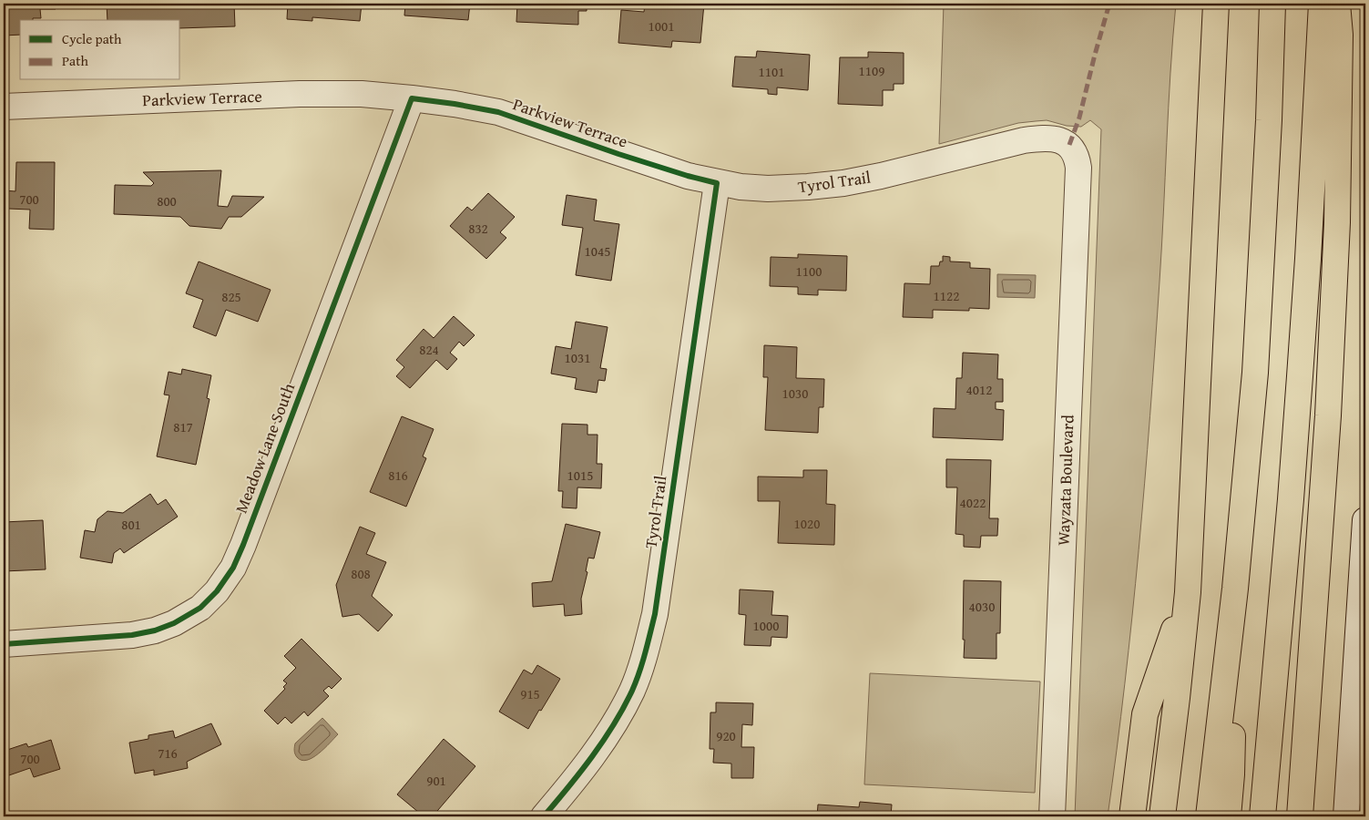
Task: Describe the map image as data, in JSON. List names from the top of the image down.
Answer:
{
  "streets": {
    "street": [
      "Parkview Terrace",
      "Tyrol Trail",
      "Meadow Lane South",
      "Wayzata Boulevard"
    ]
  },
  "crossings": [
    ["Parkview Terrace", "Tyrol Trail"],
    ["Parkview Terrace", "Meadow Lane South"],
    ["Tyrol Trail", "Wayzata Boulevard"]
  ],
  "house_numbers": [
    "1001",
    "1109",
    "1101",
    "700",
    "800",
    "832",
    "1045",
    "1100",
    "1122",
    "825",
    "824",
    "1031",
    "4012",
    "1030",
    "817",
    "816",
    "1015",
    "4022",
    "1020",
    "801",
    "808",
    "4030",
    "1000",
    "915",
    "920",
    "716",
    "700",
    "901"
  ],
  "legend": ["Cycle path", "Path"]
}
